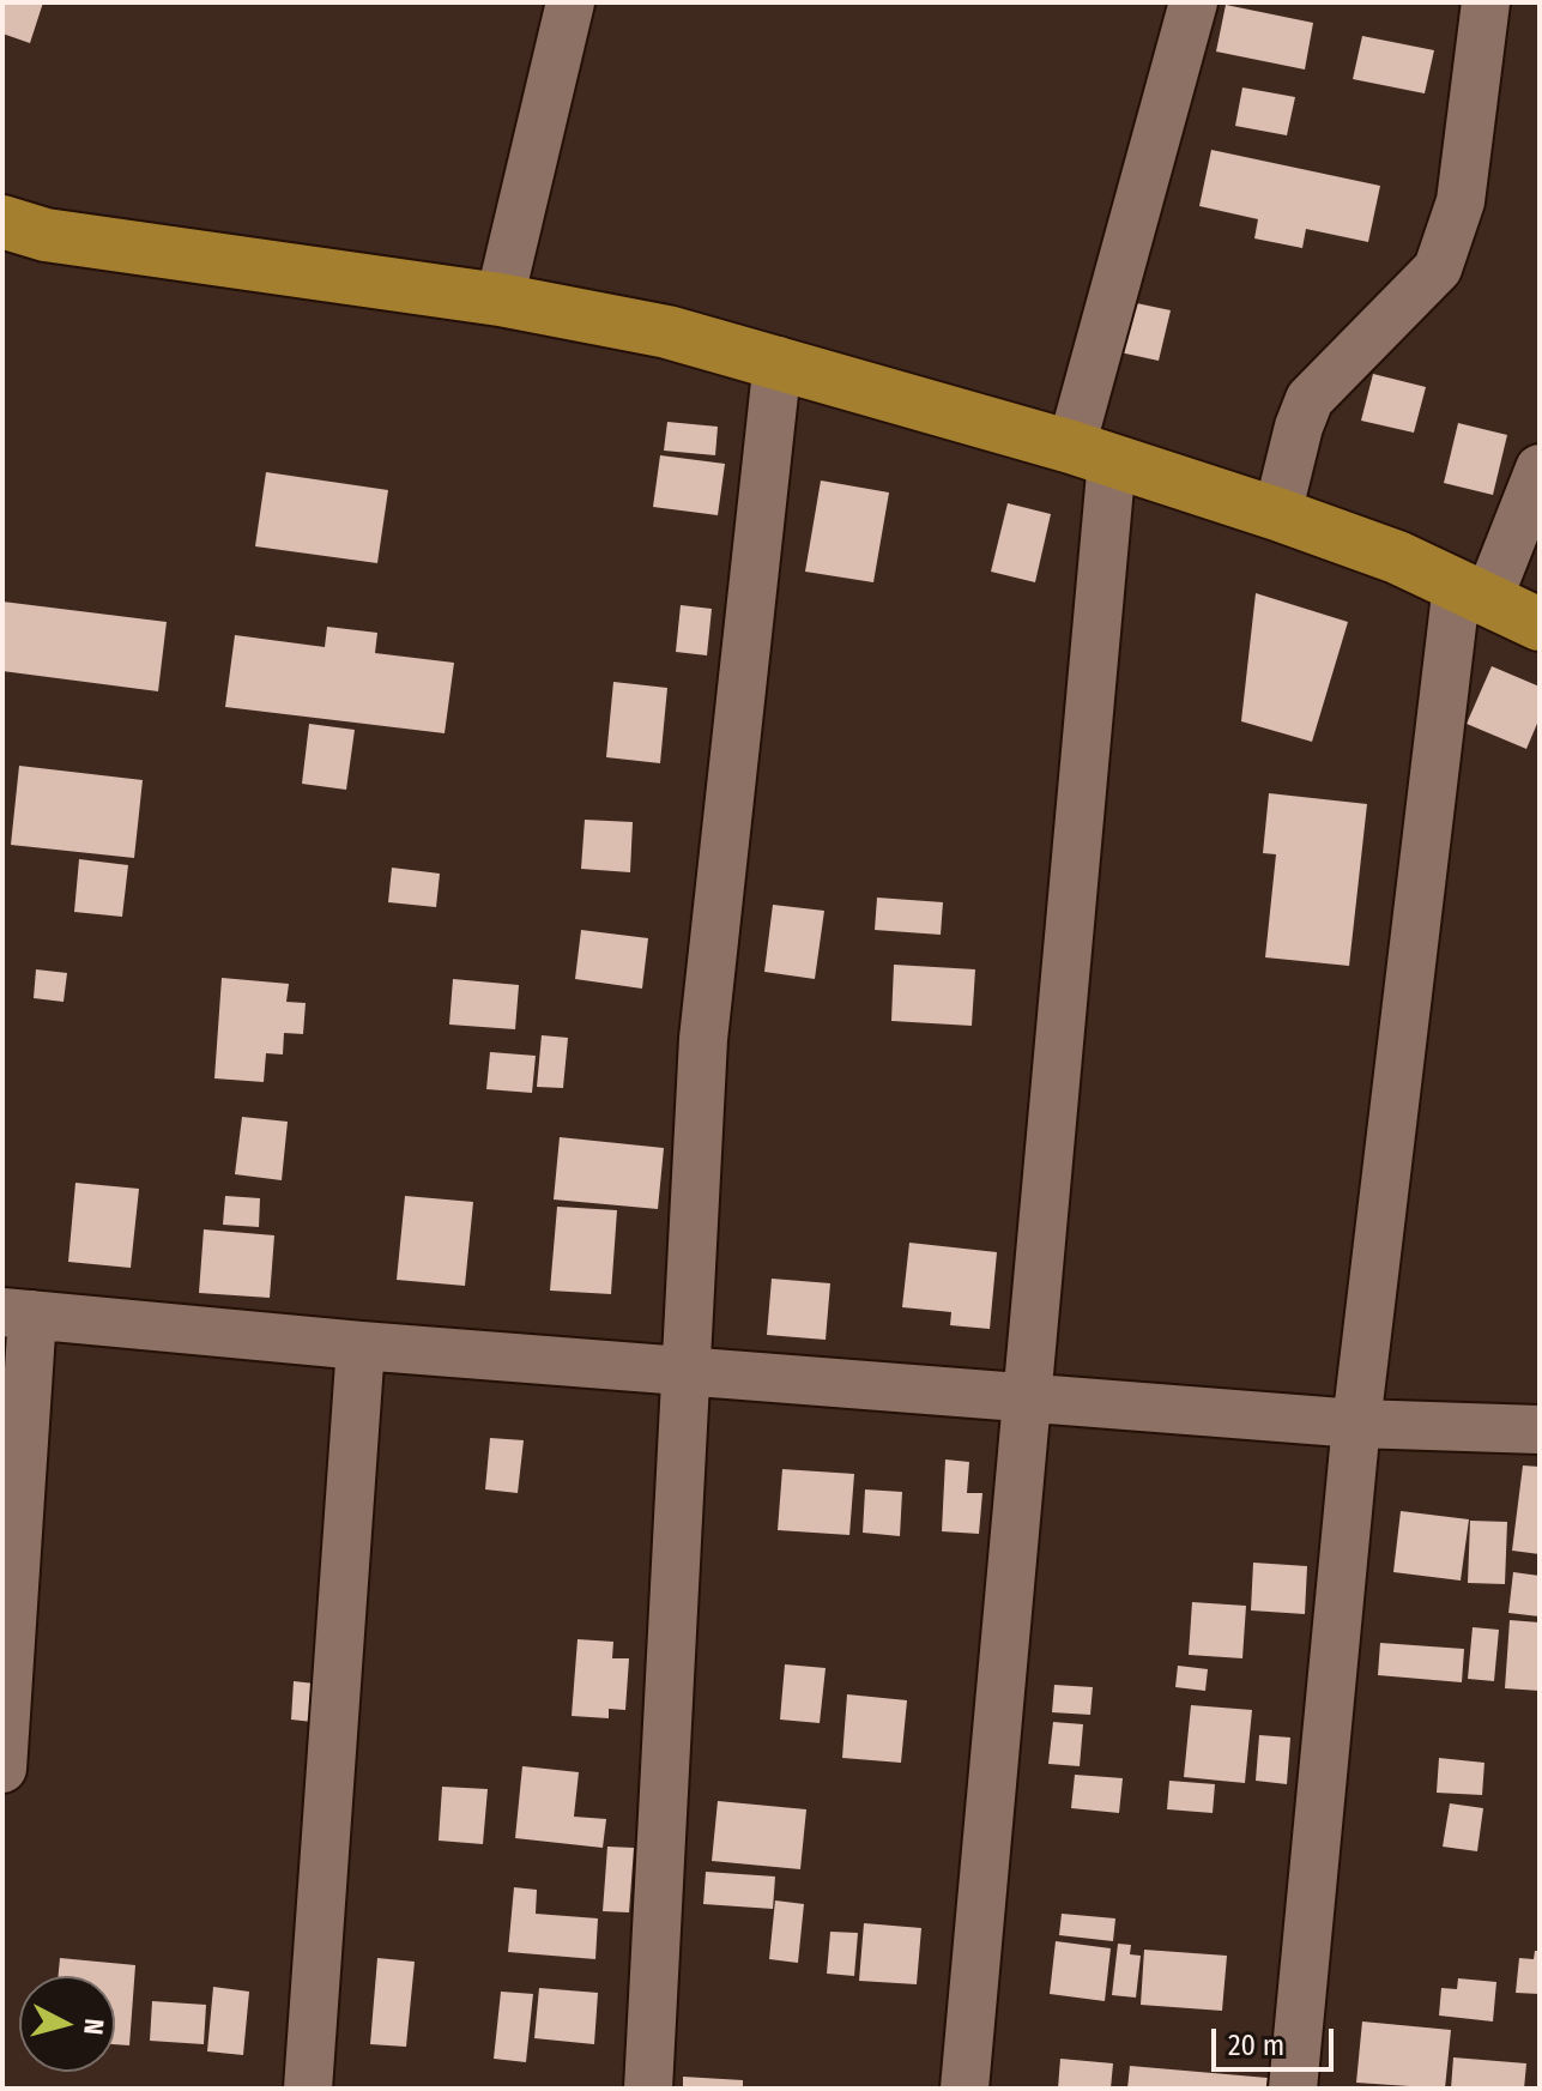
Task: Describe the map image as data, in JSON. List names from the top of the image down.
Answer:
{
  "scale_bar": "20 m",
  "north": "right"
}
